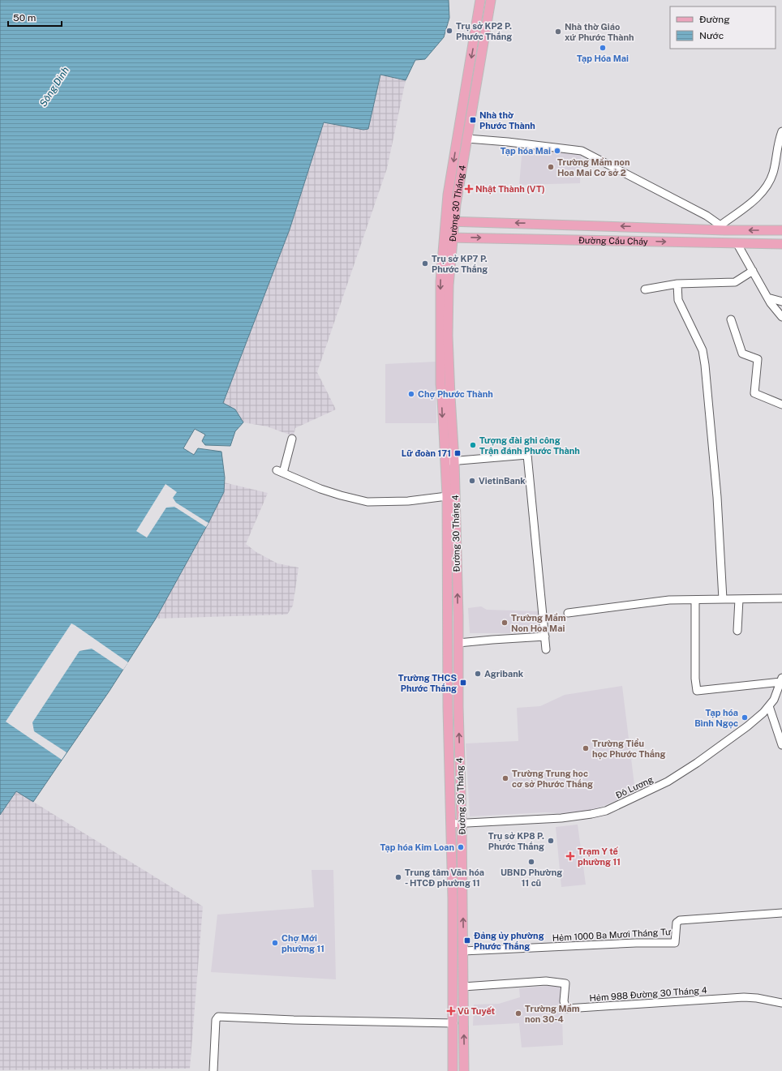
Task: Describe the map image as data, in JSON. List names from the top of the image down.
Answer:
{
  "streets": {
    "main road": ["Đường 30 Tháng 4", "Đường Cầu Cháy"],
    "street": ["Đô Lương", "Hẻm 1000 Ba Mươi Tháng Tư", "Hẻm 988 Đường 30 Tháng 4"]
  },
  "crossings": [
    ["Đường 30 Tháng 4", "Đường Cầu Cháy"],
    ["Đường 30 Tháng 4", "Đô Lương"],
    ["Đường 30 Tháng 4", "Hẻm 1000 Ba Mươi Tháng Tư"],
    ["Đường 30 Tháng 4", "Hẻm 988 Đường 30 Tháng 4"]
  ],
  "water": ["Sông Dinh"],
  "places": {
    "other": [
      "Trụ sở KP2 P. Phước Thắng",
      "Nhà thờ Giáo xứ Phước Thành",
      "Tạp Hóa Mai",
      "Tạp hóa Mai",
      "Trường Mầm non Hoa Mai Cơ sở 2",
      "Trụ sở KP7 P. Phước Thắng",
      "Chợ Phước Thành",
      "Tượng đài ghi công Trận đánh Phước Thành",
      "VietinBank",
      "Trường Mầm Non Hoa Mai",
      "Agribank",
      "Tạp hóa Bình Ngọc",
      "Trường Tiểu học Phước Thắng",
      "Trường Trung học cơ sở Phước Thắng",
      "Trụ sở KP8 P. Phước Thắng",
      "Tạp hóa Kim Loan",
      "UBND Phường 11 cũ",
      "Trung tâm Văn hóa - HTCĐ phường 11",
      "Chợ Mới phường 11",
      "Trường Mầm non 30-4"
    ],
    "transit": [
      "Nhà thờ Phước Thành",
      "Lữ đoàn 171",
      "Trường THCS Phước Thắng",
      "Đảng ủy phường Phước Thắng"
    ],
    "health": ["Nhật Thành (VT)", "Trạm Y tế phường 11", "Vũ Tuyết"]
  },
  "legend": ["Đường", "Nước"],
  "scale_bar": "50 m"
}
